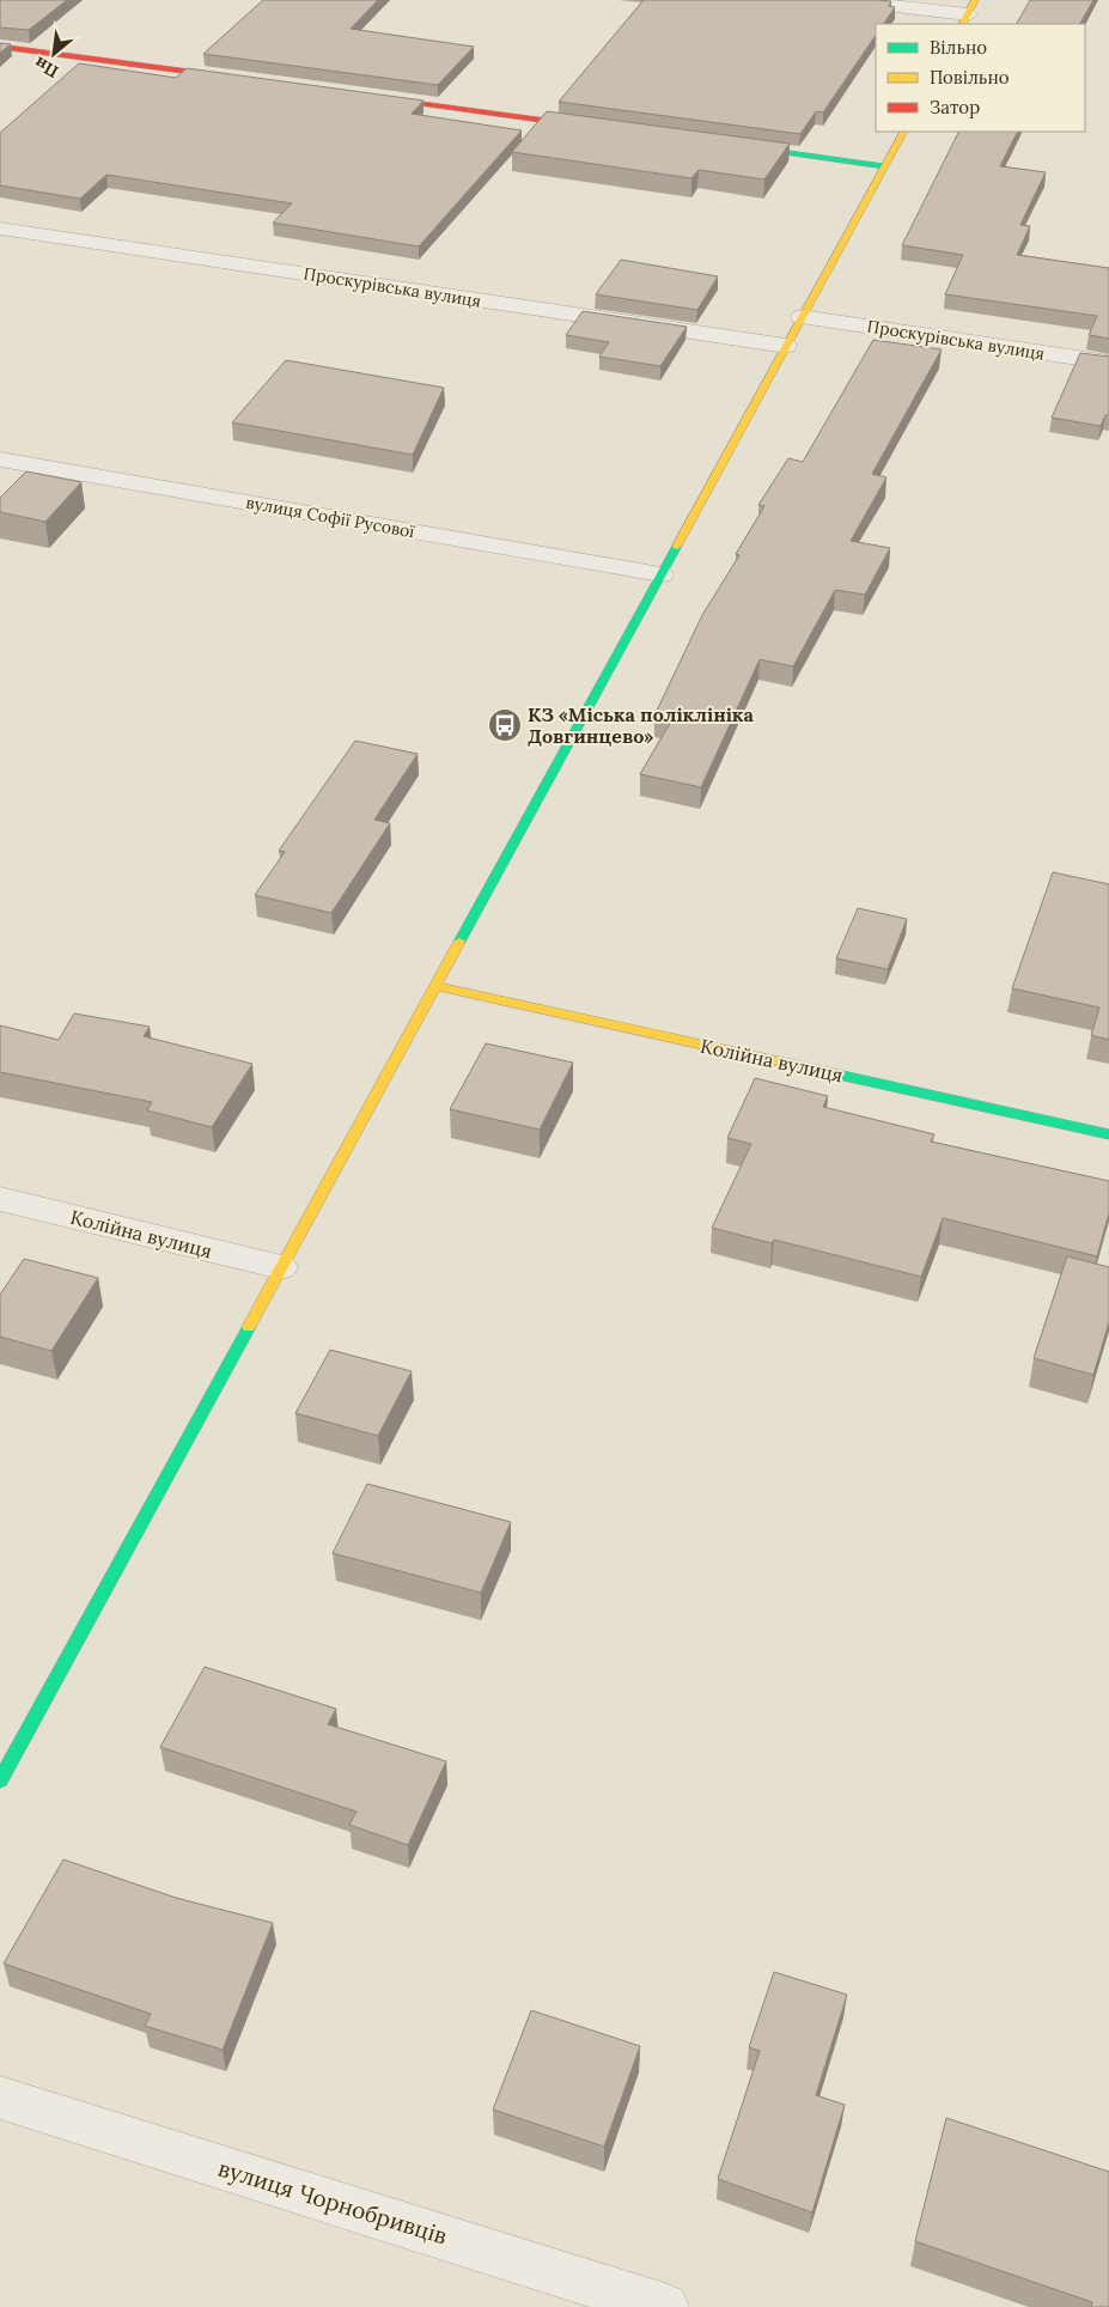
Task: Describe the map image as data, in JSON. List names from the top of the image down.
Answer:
{
  "streets": {
    "street": [
      "Проскурівська вулиця",
      "вулиця Софії Русової",
      "Колійна вулиця",
      "вулиця Чорнобривців"
    ]
  },
  "places": {
    "bus stop": ["КЗ «Міська поліклініка Довгинцево»"]
  },
  "legend": ["Вільно", "Повільно", "Затор"],
  "north": "bottom left"
}
